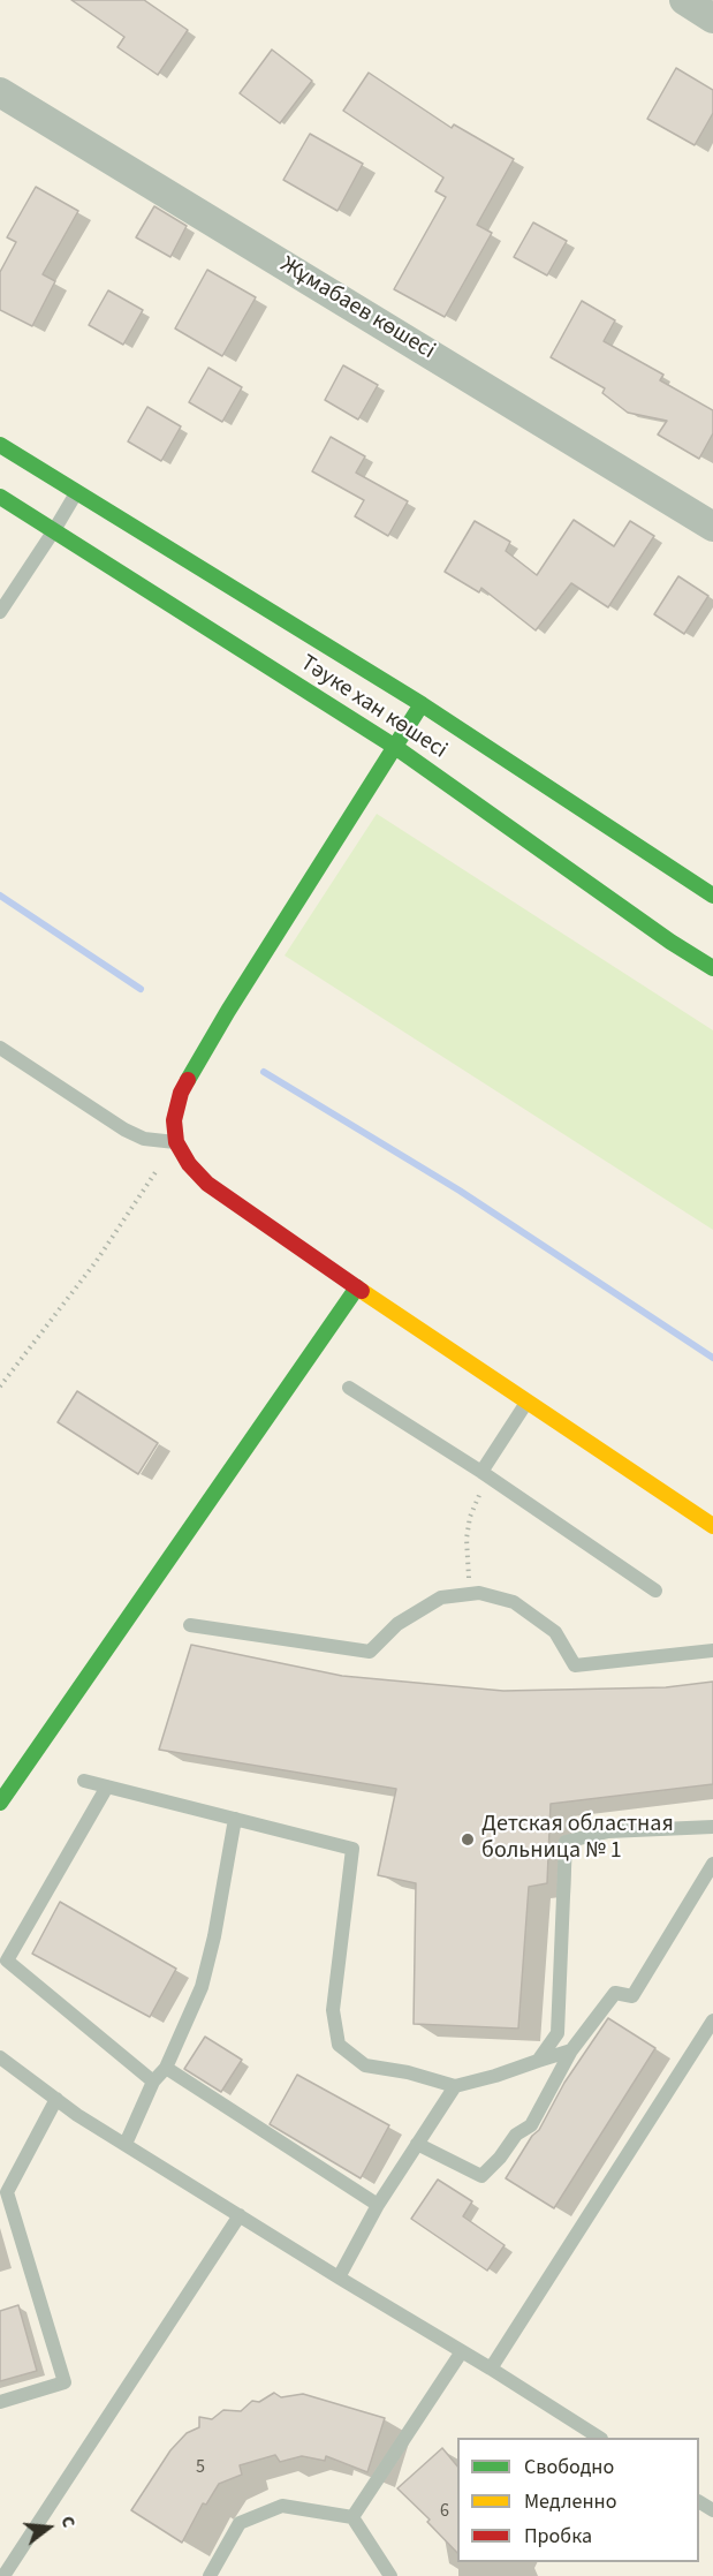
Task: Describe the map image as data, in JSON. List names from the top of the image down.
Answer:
{
  "streets": {
    "street": ["Жұмабаев көшесі", "Тәуке хан көшесі"]
  },
  "places": ["Детская областная больница № 1"],
  "house_numbers": ["5", "6"],
  "legend": ["Свободно", "Медленно", "Пробка"],
  "north": "right"
}
